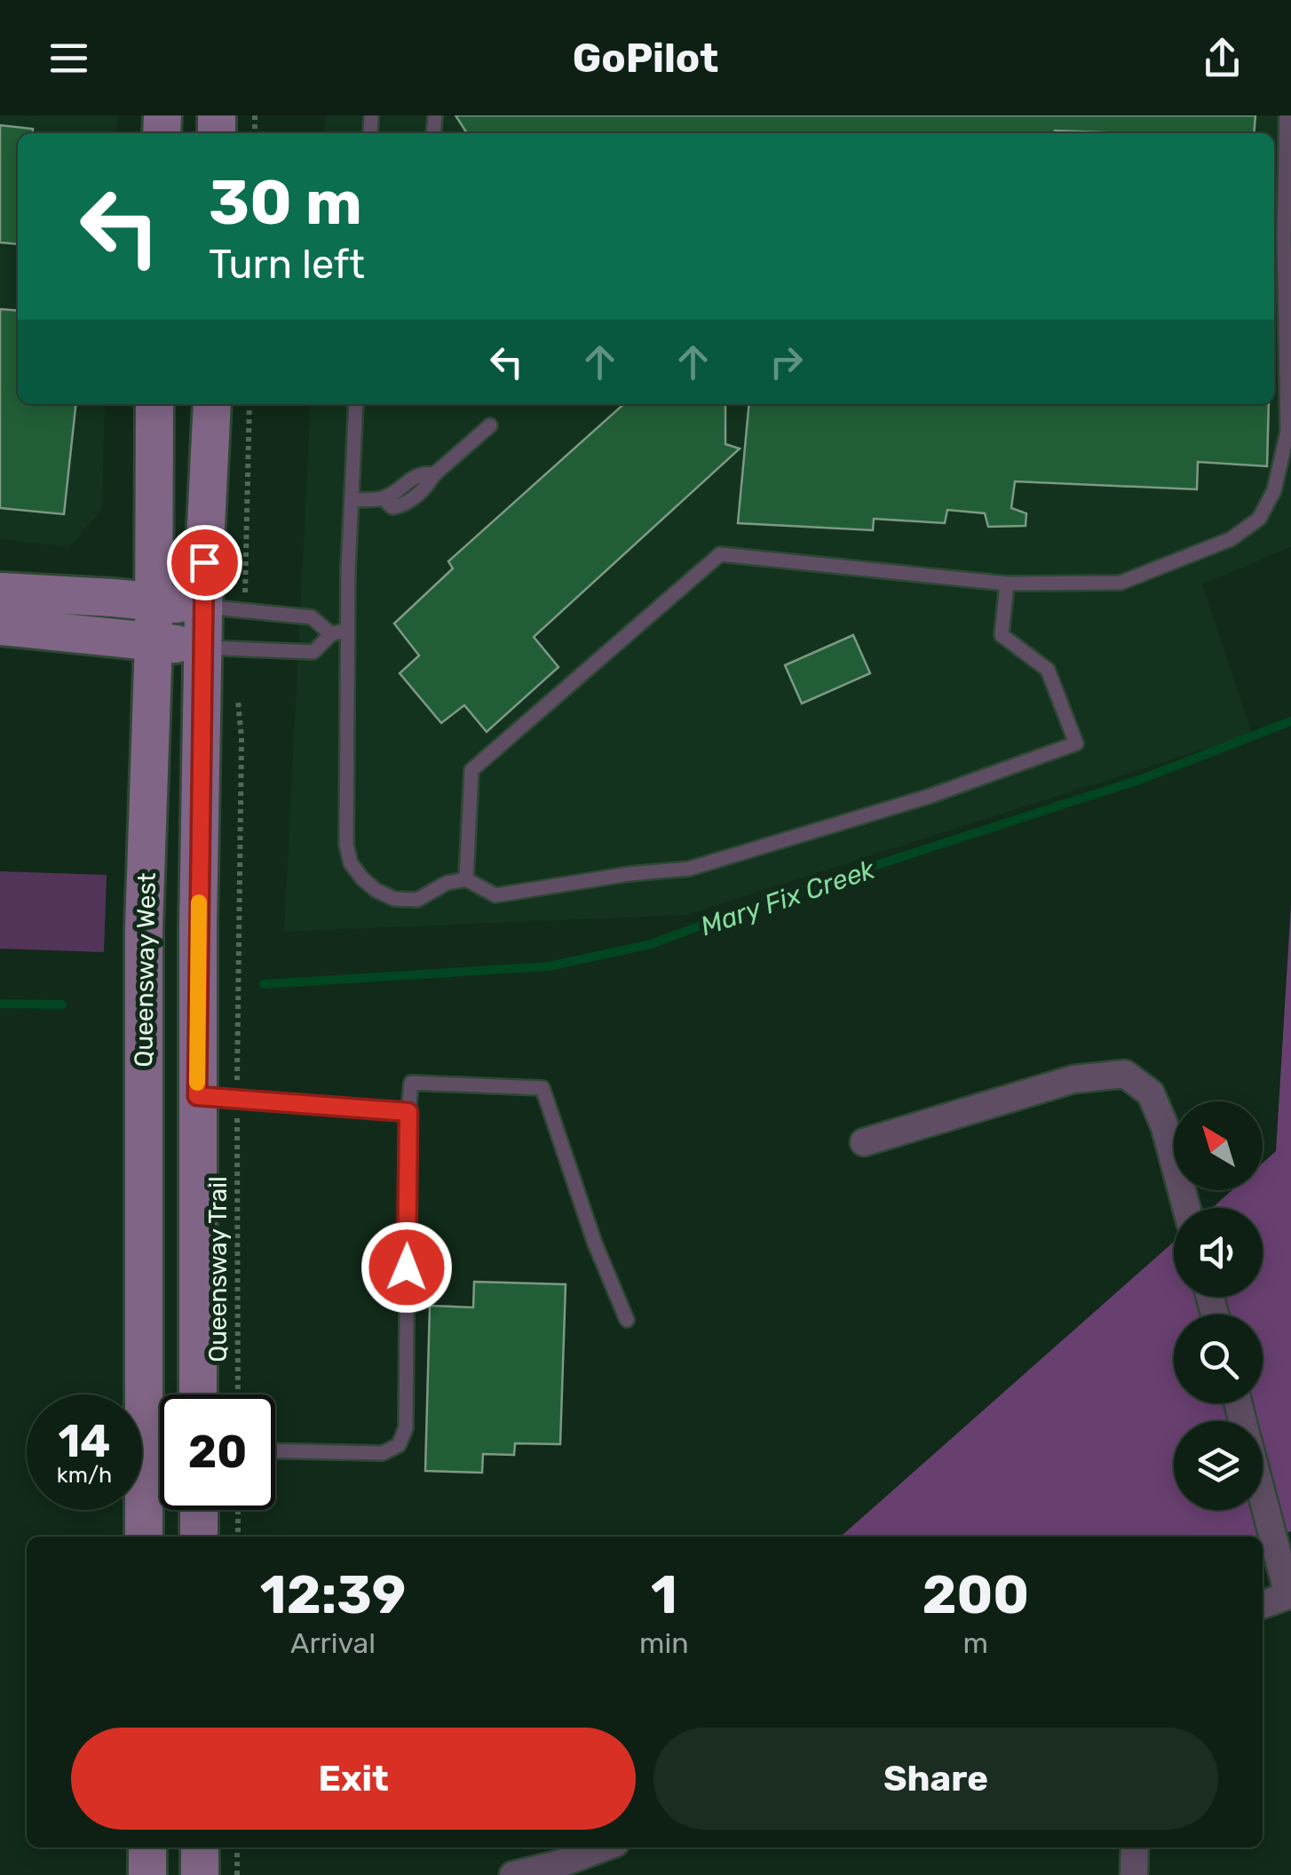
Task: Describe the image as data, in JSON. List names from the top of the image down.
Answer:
{
  "streets": {
    "main road": ["Queensway West"],
    "path": ["Queensway Trail"]
  },
  "water": ["Mary Fix Creek"],
  "north": "top left",
  "page": {
    "header": "GoPilot",
    "turn": ["30 m", "Turn left"],
    "speed": "14 km/h",
    "limit": "20",
    "eta": [
      "12:39",
      "Arrival",
      "1",
      "min",
      "200",
      "m"
    ],
    "buttons": ["Exit", "Share"]
  }
}
